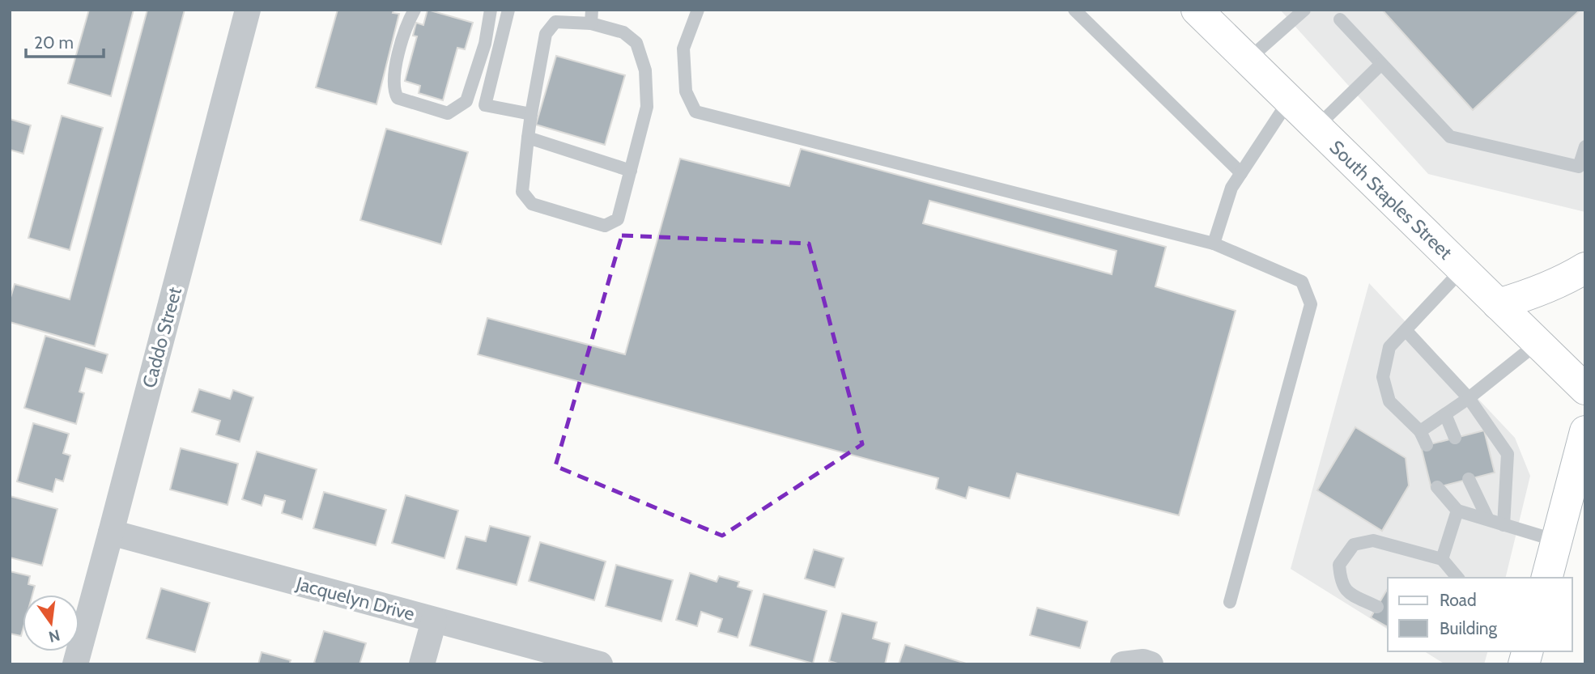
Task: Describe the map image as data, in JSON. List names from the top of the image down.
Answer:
{
  "streets": {
    "main road": ["South Staples Street"],
    "street": ["Caddo Street", "Jacquelyn Drive"]
  },
  "crossings": [
    ["Caddo Street", "Jacquelyn Drive"]
  ],
  "legend": ["Road", "Building"],
  "scale_bar": "20 m",
  "north": "bottom"
}
